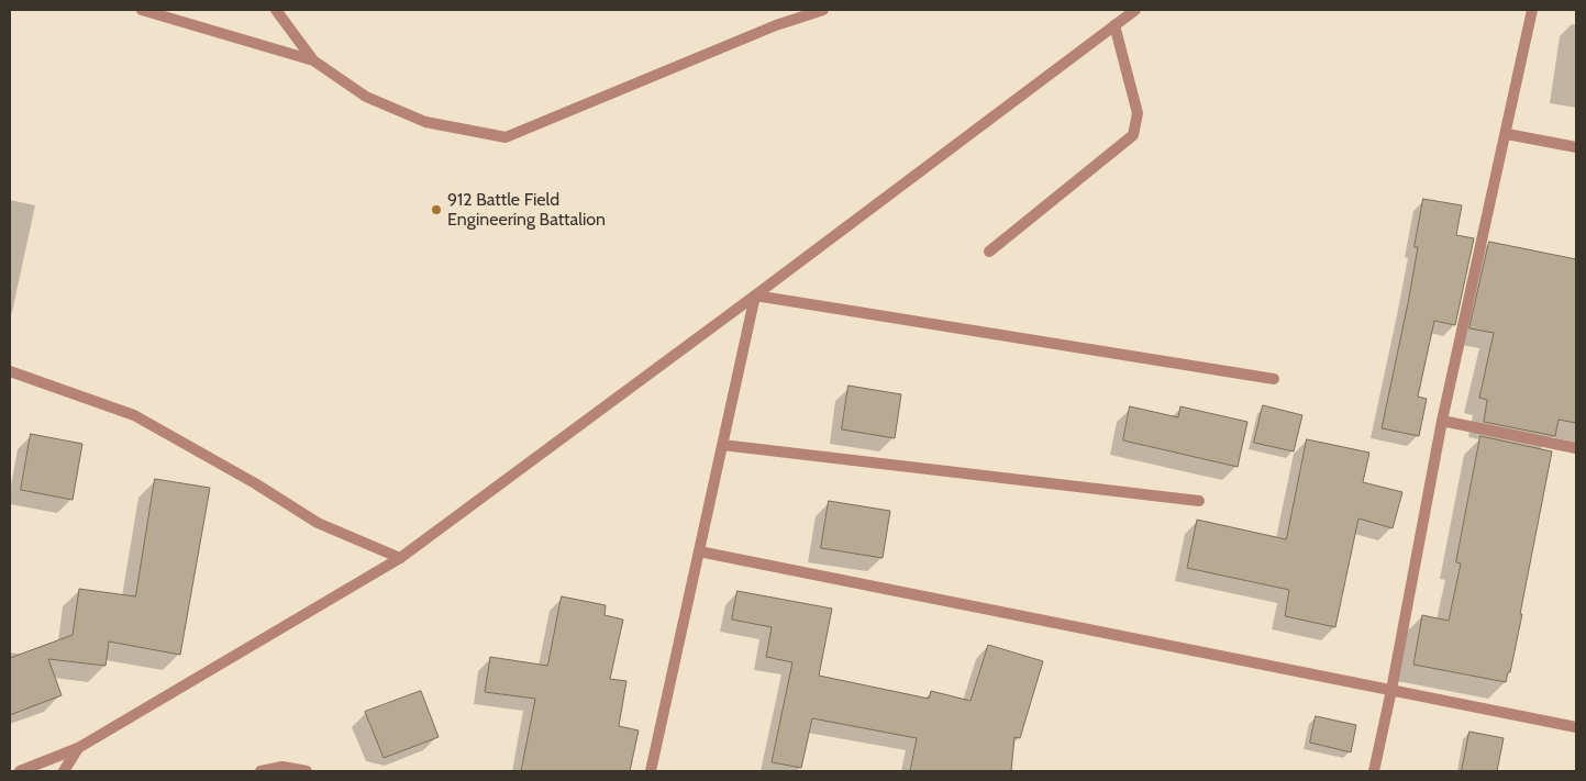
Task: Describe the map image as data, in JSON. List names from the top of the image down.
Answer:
{
  "places": ["912 Battle Field Engineering Battalion"]
}
